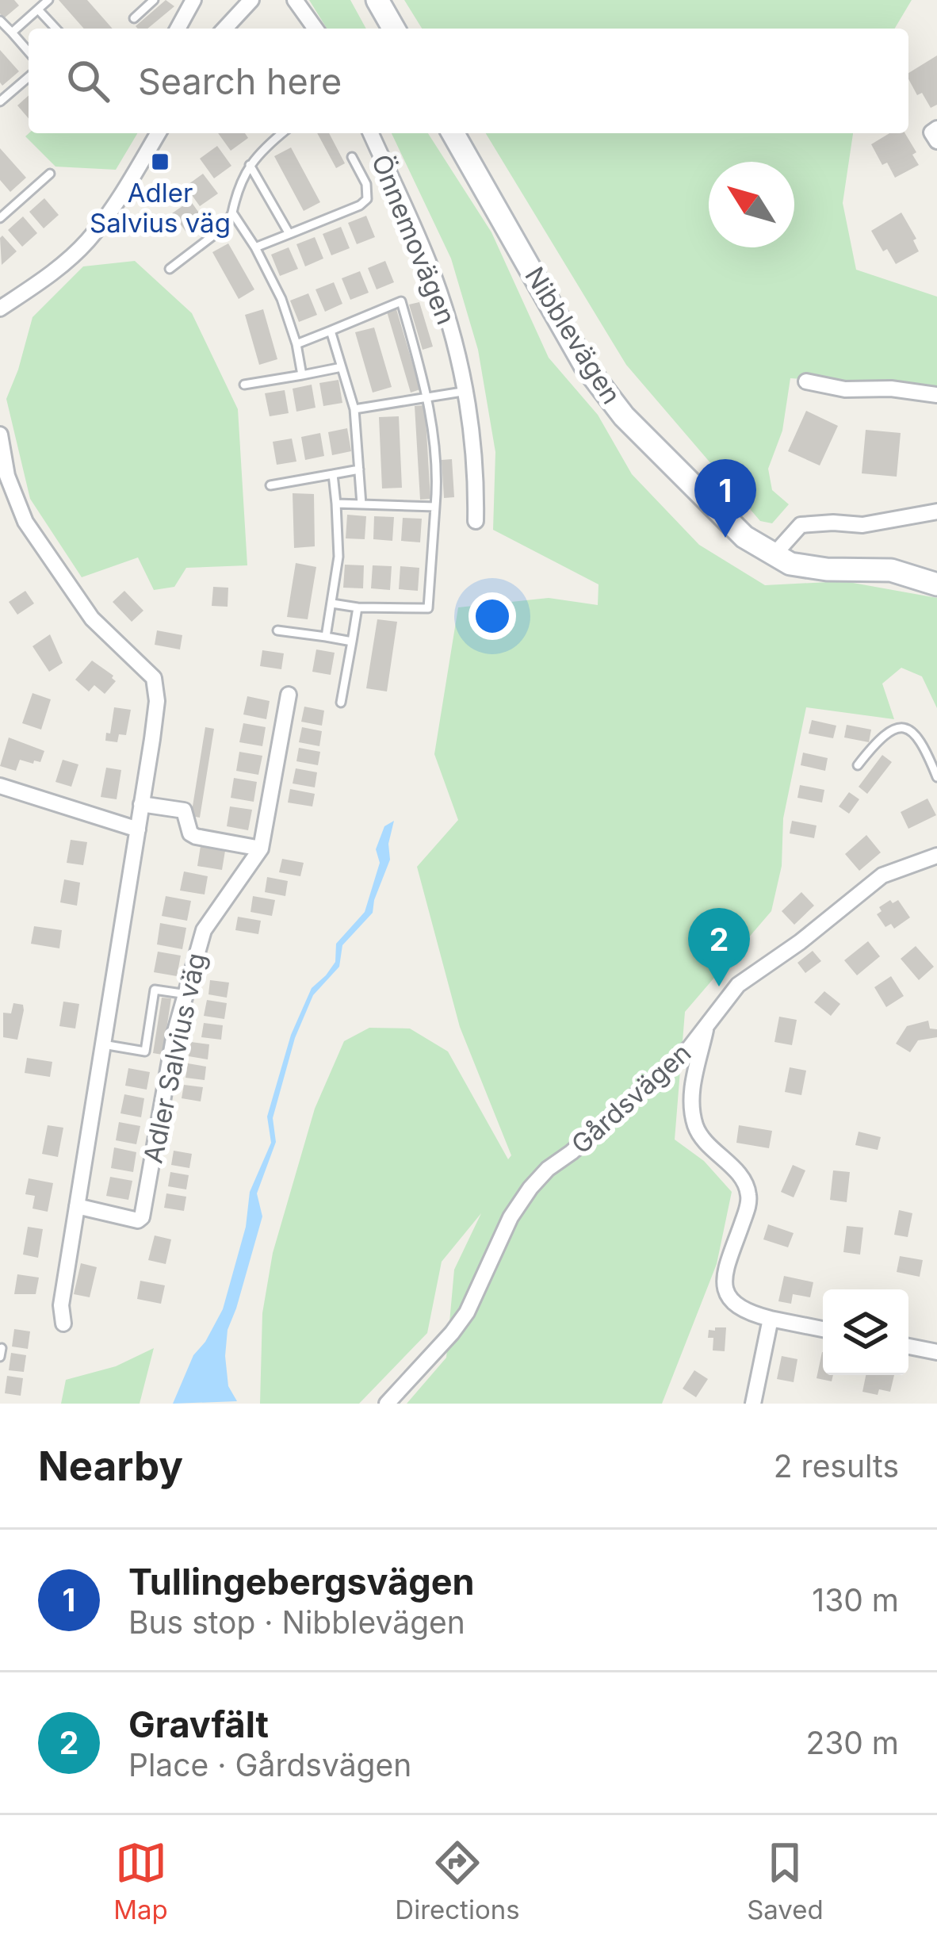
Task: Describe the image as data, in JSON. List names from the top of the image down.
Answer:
{
  "streets": {
    "street": [
      "Önnemovägen",
      "Nibblevägen",
      "Adler Salvius väg",
      "Gårdsvägen"
    ]
  },
  "places": {
    "transit": ["Adler Salvius väg"]
  },
  "north": "top left",
  "page": {
    "search": "Search here",
    "pins": ["1", "2"],
    "heading": ["Nearby", "2 results"],
    "list": [
      {
        "mark": "1",
        "name": "Tullingebergsvägen",
        "note": "Bus stop · Nibblevägen",
        "value": "130 m"
      },
      {
        "mark": "2",
        "name": "Gravfält",
        "note": "Place · Gårdsvägen",
        "value": "230 m"
      }
    ],
    "nav": ["Map", "Directions", "Saved"]
  }
}
